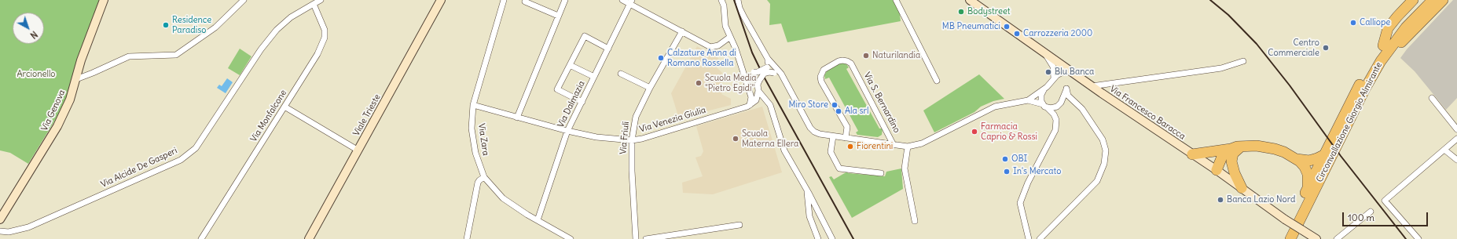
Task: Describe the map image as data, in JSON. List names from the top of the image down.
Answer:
{
  "streets": {
    "highway": ["Circonvallazione Giorgio Almirante"],
    "main road": ["Via Genova", "Via Francesco Baracca", "Viale Trieste"],
    "street": [
      "Via S. Bernardino",
      "Via Dalmazia",
      "Via Monfalcone",
      "Via Venezia Giulia",
      "Via Friuli",
      "Via Zara",
      "Via Alcide De Gasperi"
    ]
  },
  "crossings": [
    ["Via Dalmazia", "Via Venezia Giulia"],
    ["Via Dalmazia", "Via Zara"],
    ["Via Monfalcone", "Via Alcide De Gasperi"],
    ["Via Venezia Giulia", "Via Friuli"],
    ["Via Venezia Giulia", "Via Zara"]
  ],
  "parks": ["Arcionello"],
  "places": [
    "Bodystreet",
    "Calliope",
    "Residence Paradiso",
    "MB Pneumatici",
    "Carrozzeria 2000",
    "Centro Commerciale",
    "Naturilandia",
    "Calzature Anna di Romano Rossella",
    "Blu Banca",
    "Scuola Media \"Pietro Egidi\"",
    "Miro Store",
    "Ala srl",
    "Farmacia Caprio & Rossi",
    "Scuola Materna Ellera",
    "Fiorentini",
    "OBI",
    "In's Mercato",
    "Banca Lazio Nord"
  ],
  "scale_bar": "100 m",
  "north": "bottom right"
}
